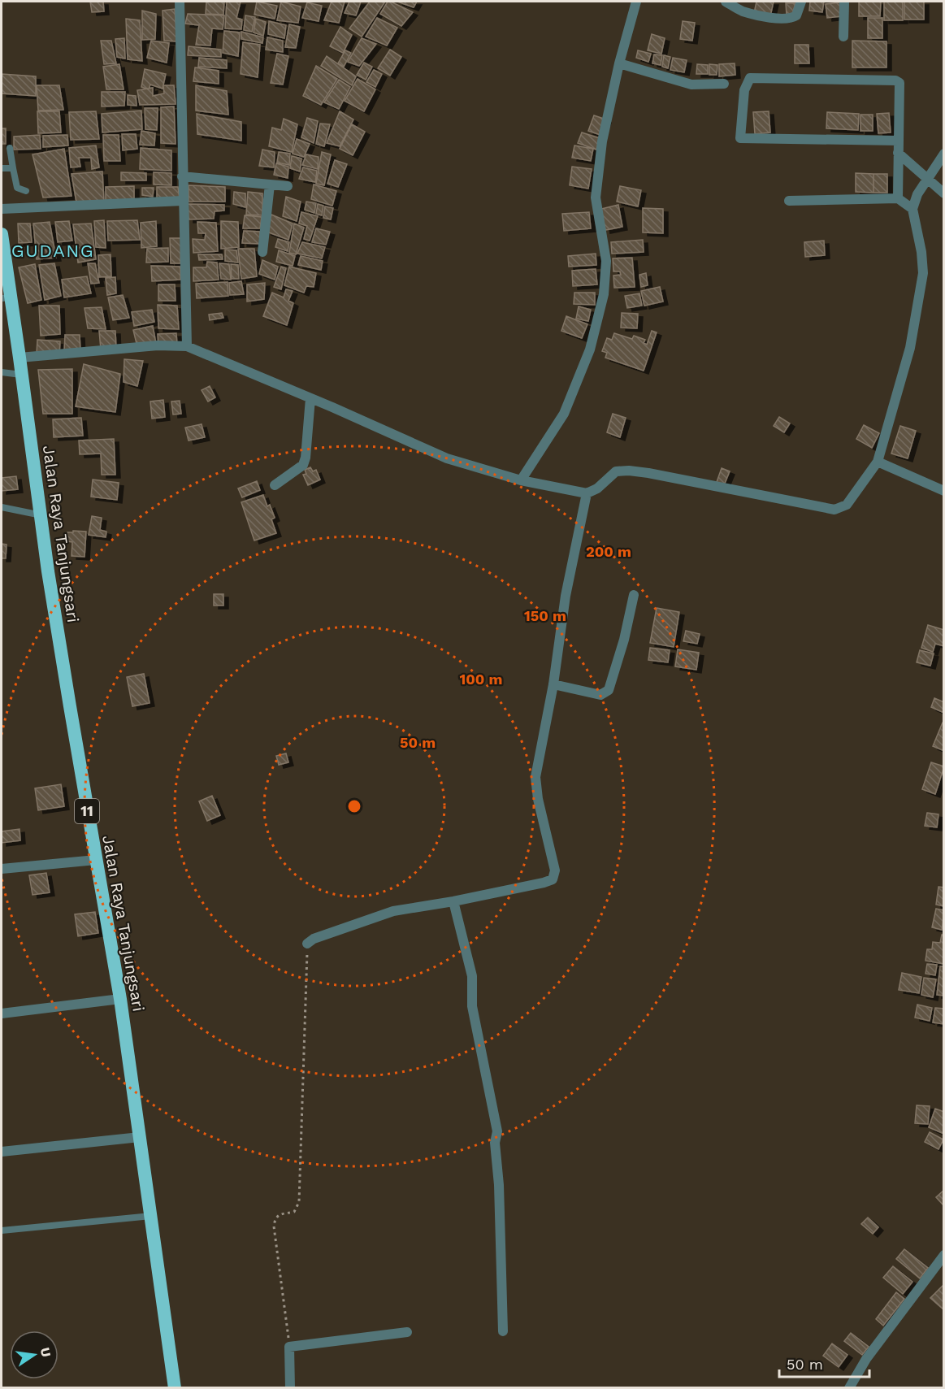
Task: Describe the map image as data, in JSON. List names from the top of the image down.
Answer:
{
  "streets": {
    "highway": ["Jalan Raya Tanjungsari", "11"]
  },
  "districts": ["GUDANG"],
  "scale_bar": "50 m",
  "north": "right",
  "rings": [
    "200 m",
    "150 m",
    "100 m",
    "50 m"
  ]
}
